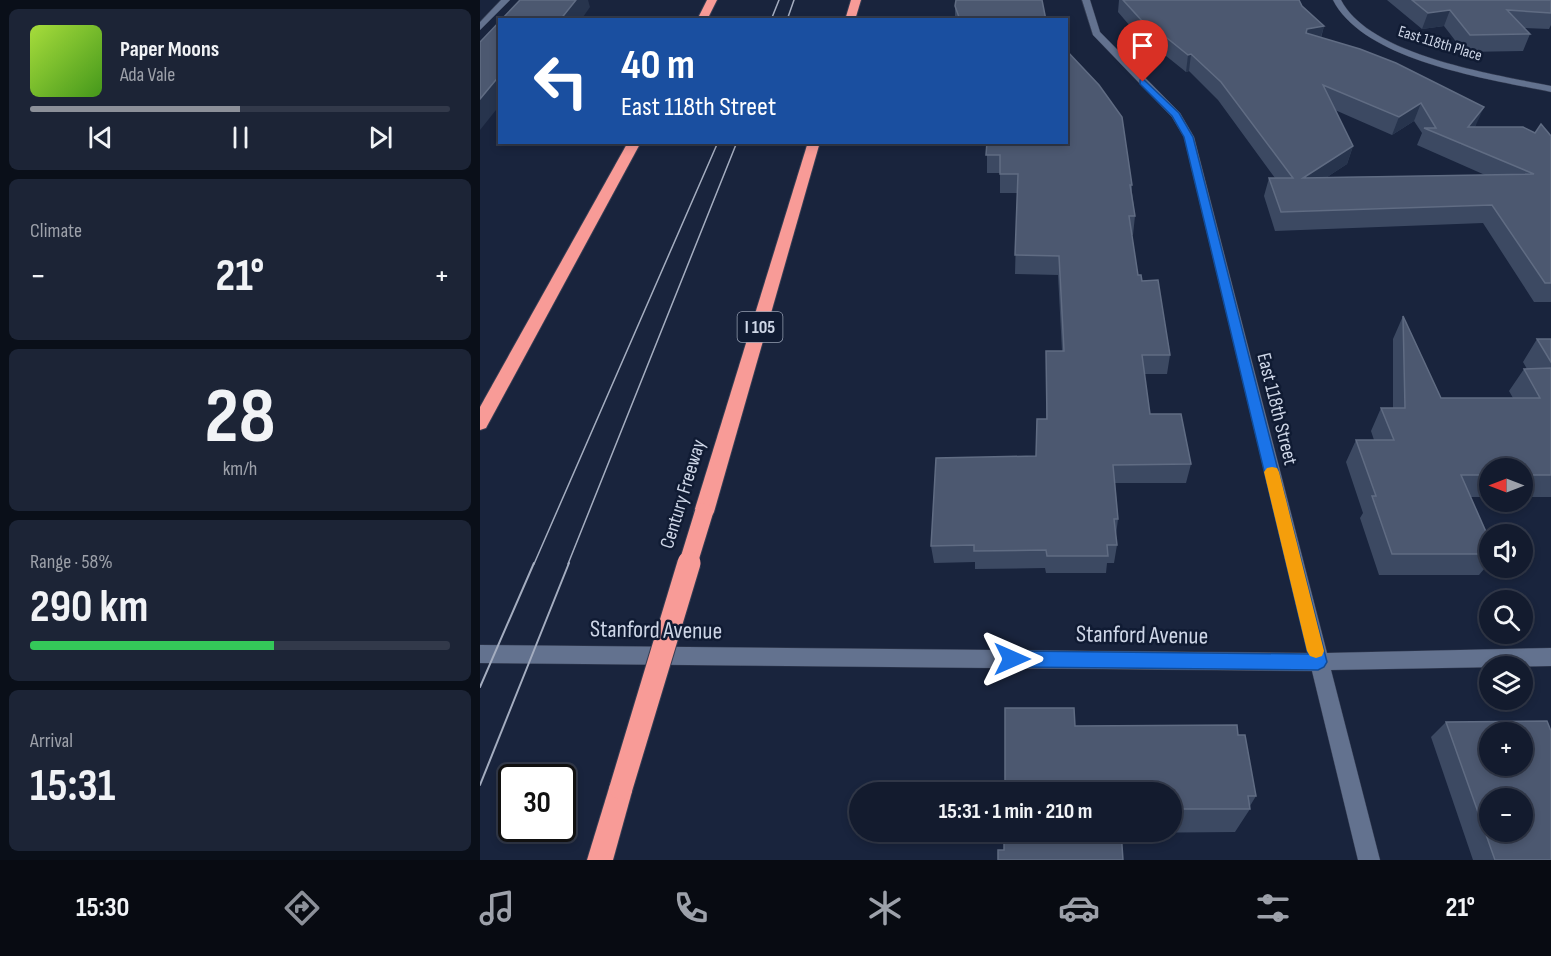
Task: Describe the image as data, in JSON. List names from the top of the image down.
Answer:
{
  "streets": {
    "highway": ["I 105", "Century Freeway"],
    "street": ["East 118th Place", "East 118th Street", "Stanford Avenue"]
  },
  "crossings": [
    ["East 118th Street", "Stanford Avenue"]
  ],
  "north": "left",
  "page": {
    "turn": ["40 m", "East 118th Street"],
    "song": ["Paper Moons", "Ada Vale"],
    "tile": [
      "Climate",
      ["28", "km/h"],
      ["Range · 58%", "290 km"],
      ["Arrival", "15:31"]
    ],
    "heat": ["−", "21°", "+"],
    "map_buttons": ["+", "−"],
    "limit": "30",
    "trip": "15:31 · 1 min · 210 m",
    "tabs": ["15:30", "21°"]
  }
}
